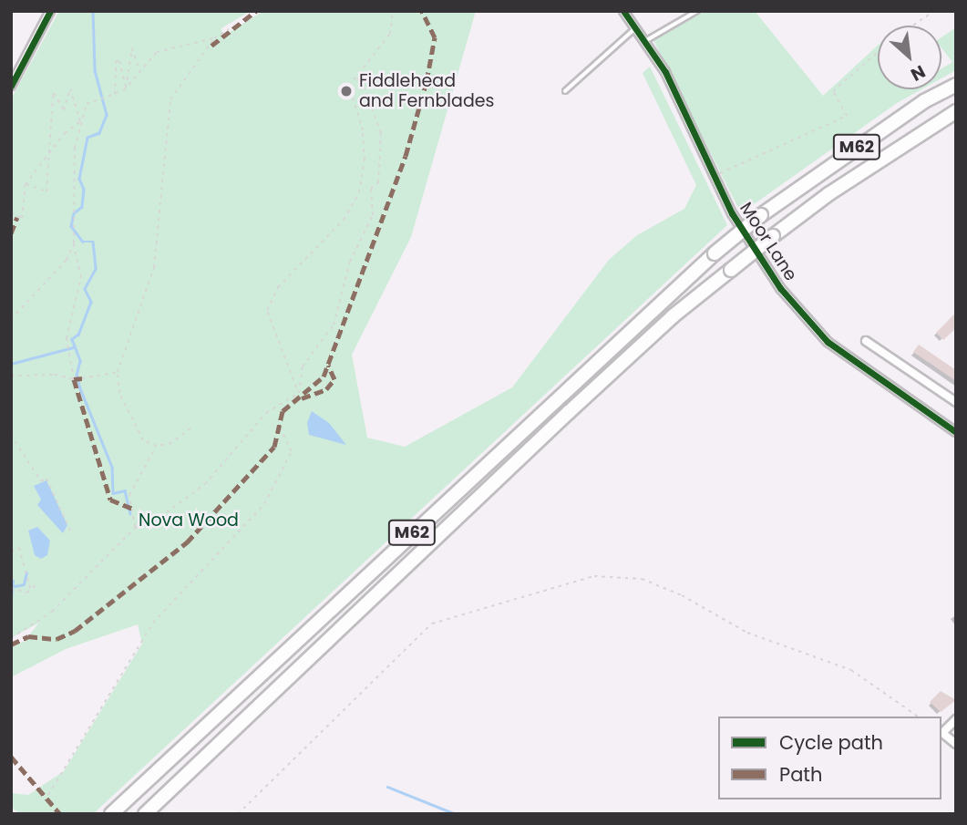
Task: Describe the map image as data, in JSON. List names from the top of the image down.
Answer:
{
  "streets": {
    "highway": ["M62"],
    "street": ["Moor Lane"]
  },
  "parks": ["Nova Wood"],
  "places": ["Fiddlehead and Fernblades"],
  "legend": ["Cycle path", "Path"],
  "north": "bottom right"
}
